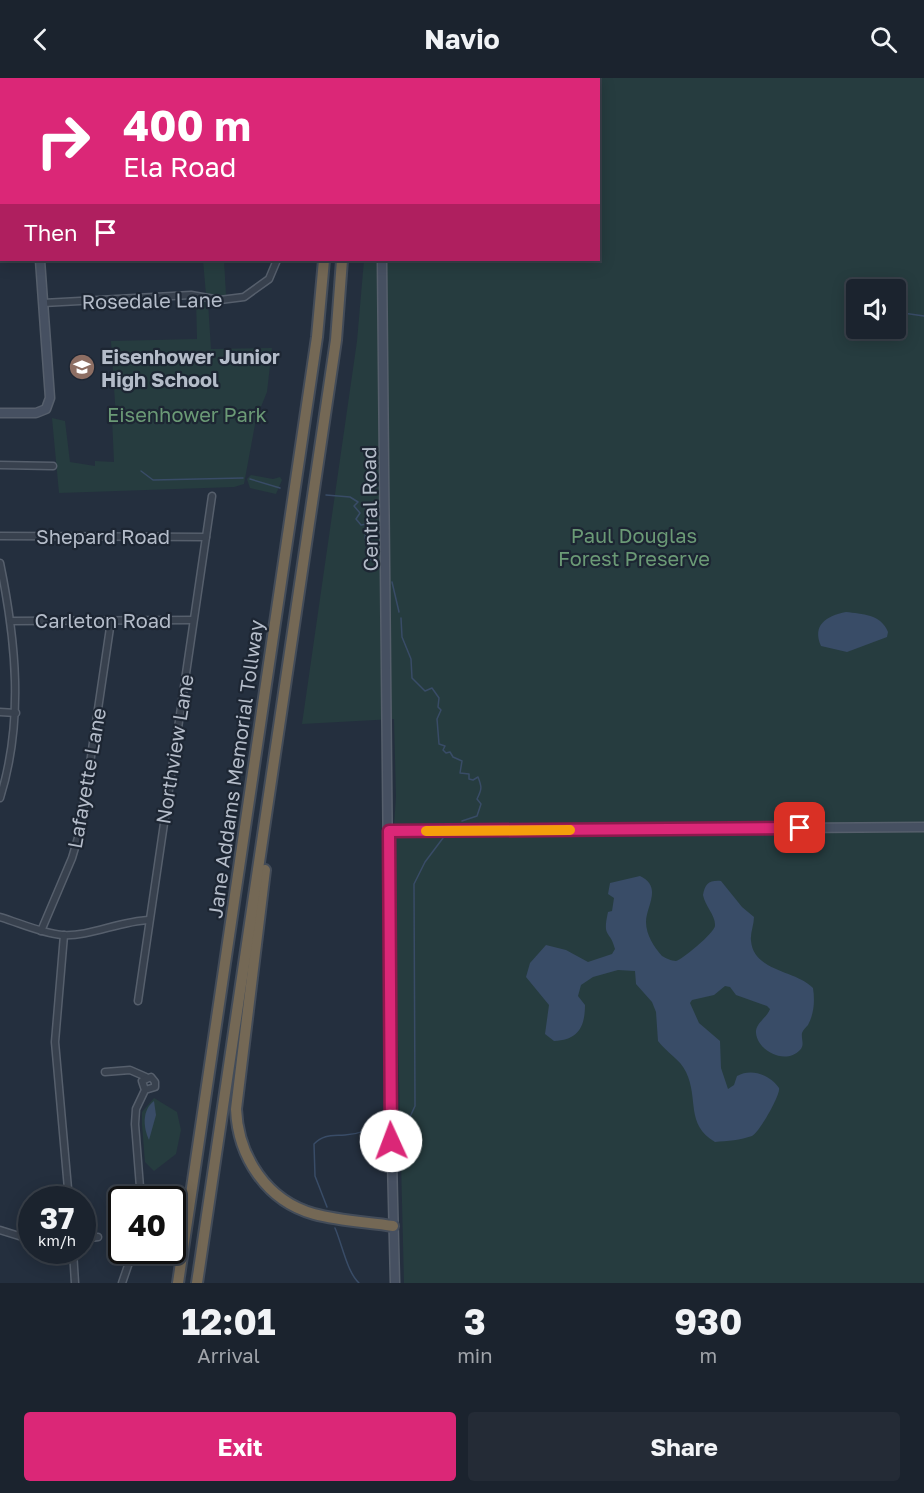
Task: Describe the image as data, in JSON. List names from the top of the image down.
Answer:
{
  "streets": {
    "highway": ["Jane Addams Memorial Tollway"],
    "street": [
      "Rosedale Lane",
      "Central Road",
      "Shepard Road",
      "Carleton Road",
      "Northview Lane",
      "Lafayette Lane"
    ]
  },
  "crossings": [
    ["Shepard Road", "Northview Lane"],
    ["Carleton Road", "Northview Lane"],
    ["Carleton Road", "Lafayette Lane"]
  ],
  "parks": ["Eisenhower Park", "Paul Douglas Forest Preserve"],
  "places": {
    "school or university": ["Eisenhower Junior High School"]
  },
  "page": {
    "header": "Navio",
    "turn": ["400 m", "Ela Road"],
    "then": "Then",
    "speed": "37 km/h",
    "limit": "40",
    "eta": [
      "12:01",
      "Arrival",
      "3",
      "min",
      "930",
      "m"
    ],
    "buttons": ["Exit", "Share"]
  }
}
